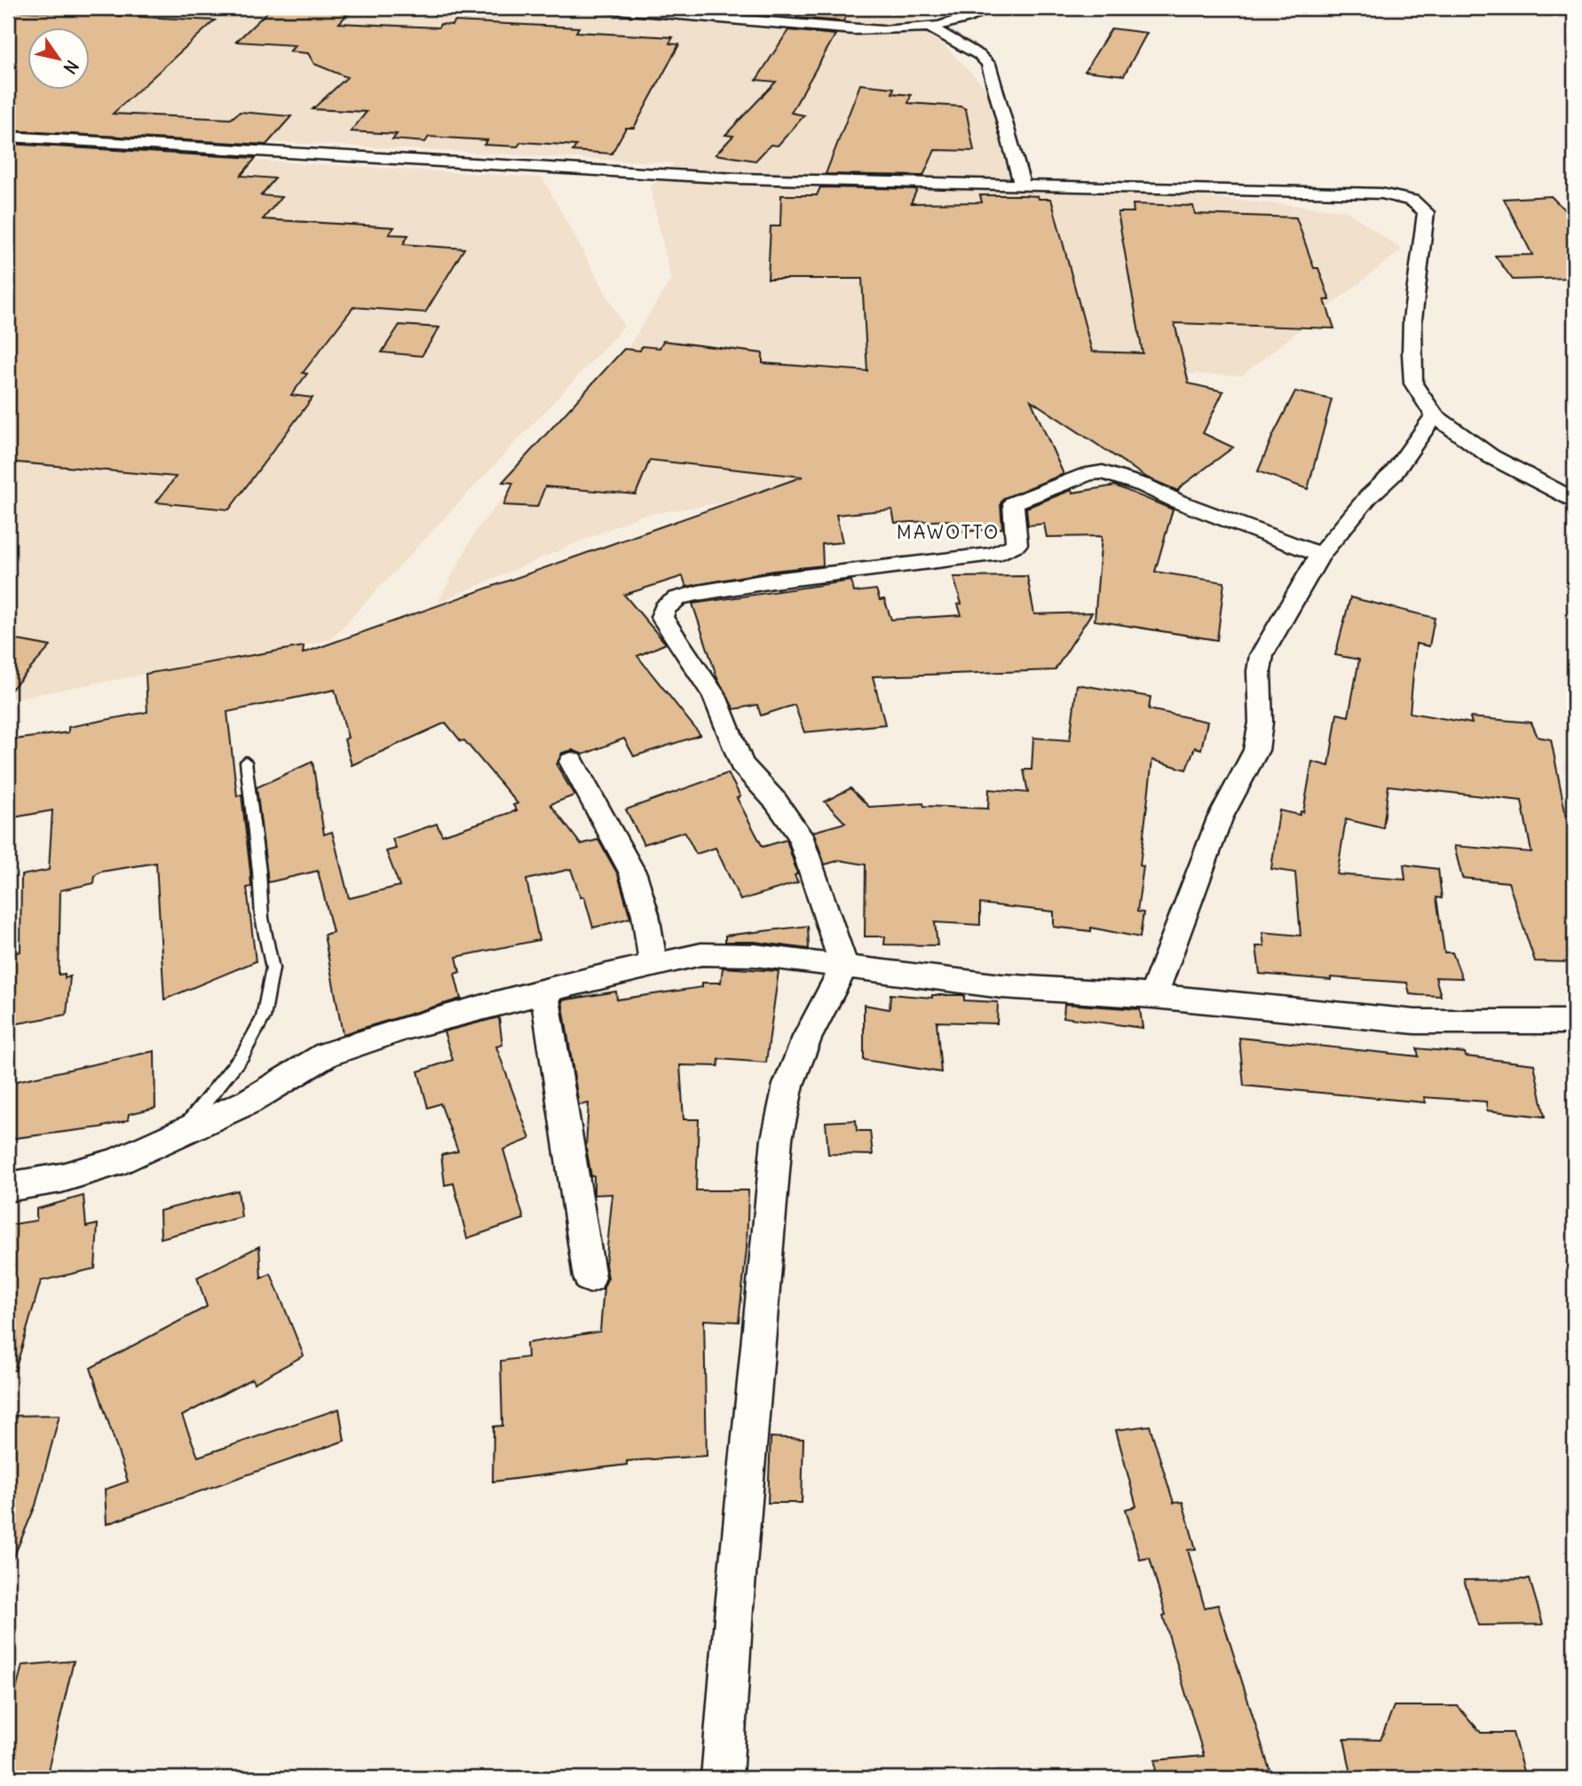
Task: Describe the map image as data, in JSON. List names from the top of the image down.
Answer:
{
  "districts": ["MAWOTTO"],
  "north": "bottom right"
}
